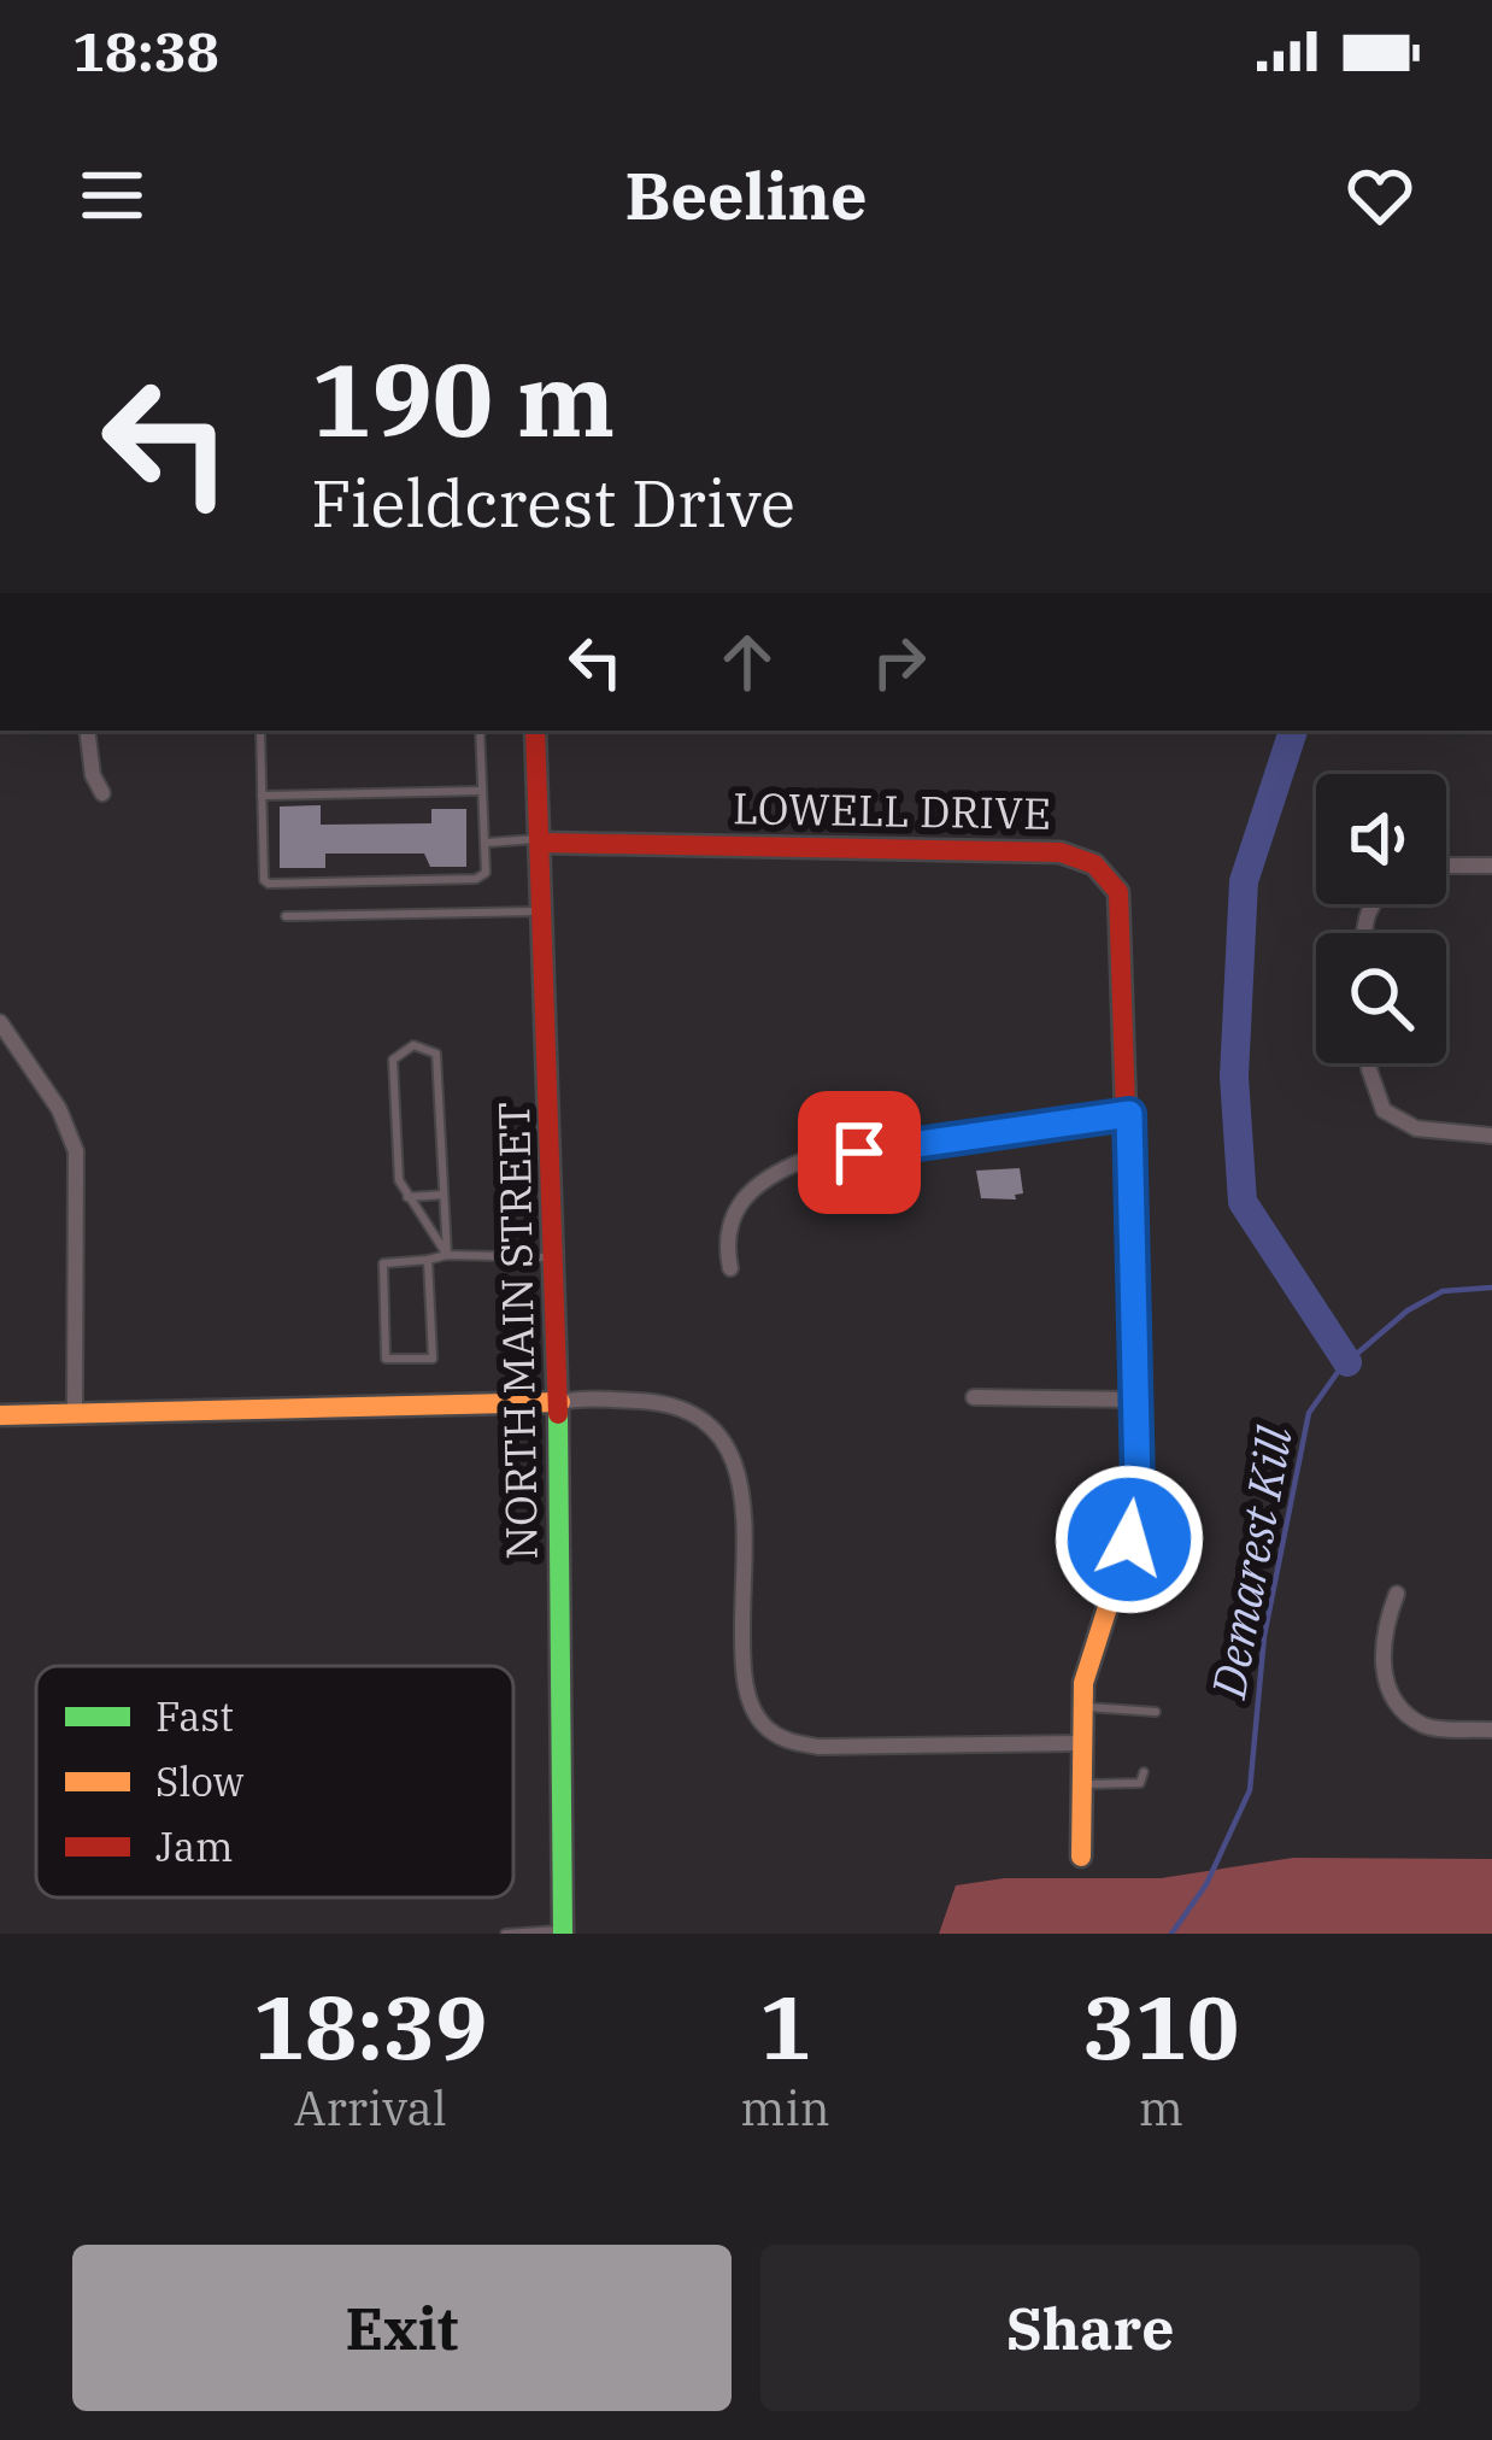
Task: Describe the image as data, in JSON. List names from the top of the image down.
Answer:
{
  "streets": {
    "street": ["LOWELL DRIVE", "NORTH MAIN STREET"]
  },
  "crossings": [
    ["LOWELL DRIVE", "NORTH MAIN STREET"]
  ],
  "water": ["Demarest Kill"],
  "legend": ["Fast", "Slow", "Jam"],
  "page": {
    "status": "18:38",
    "header": "Beeline",
    "turn": ["190 m", "Fieldcrest Drive"],
    "eta": [
      "18:39",
      "Arrival",
      "1",
      "min",
      "310",
      "m"
    ],
    "buttons": ["Exit", "Share"]
  }
}
